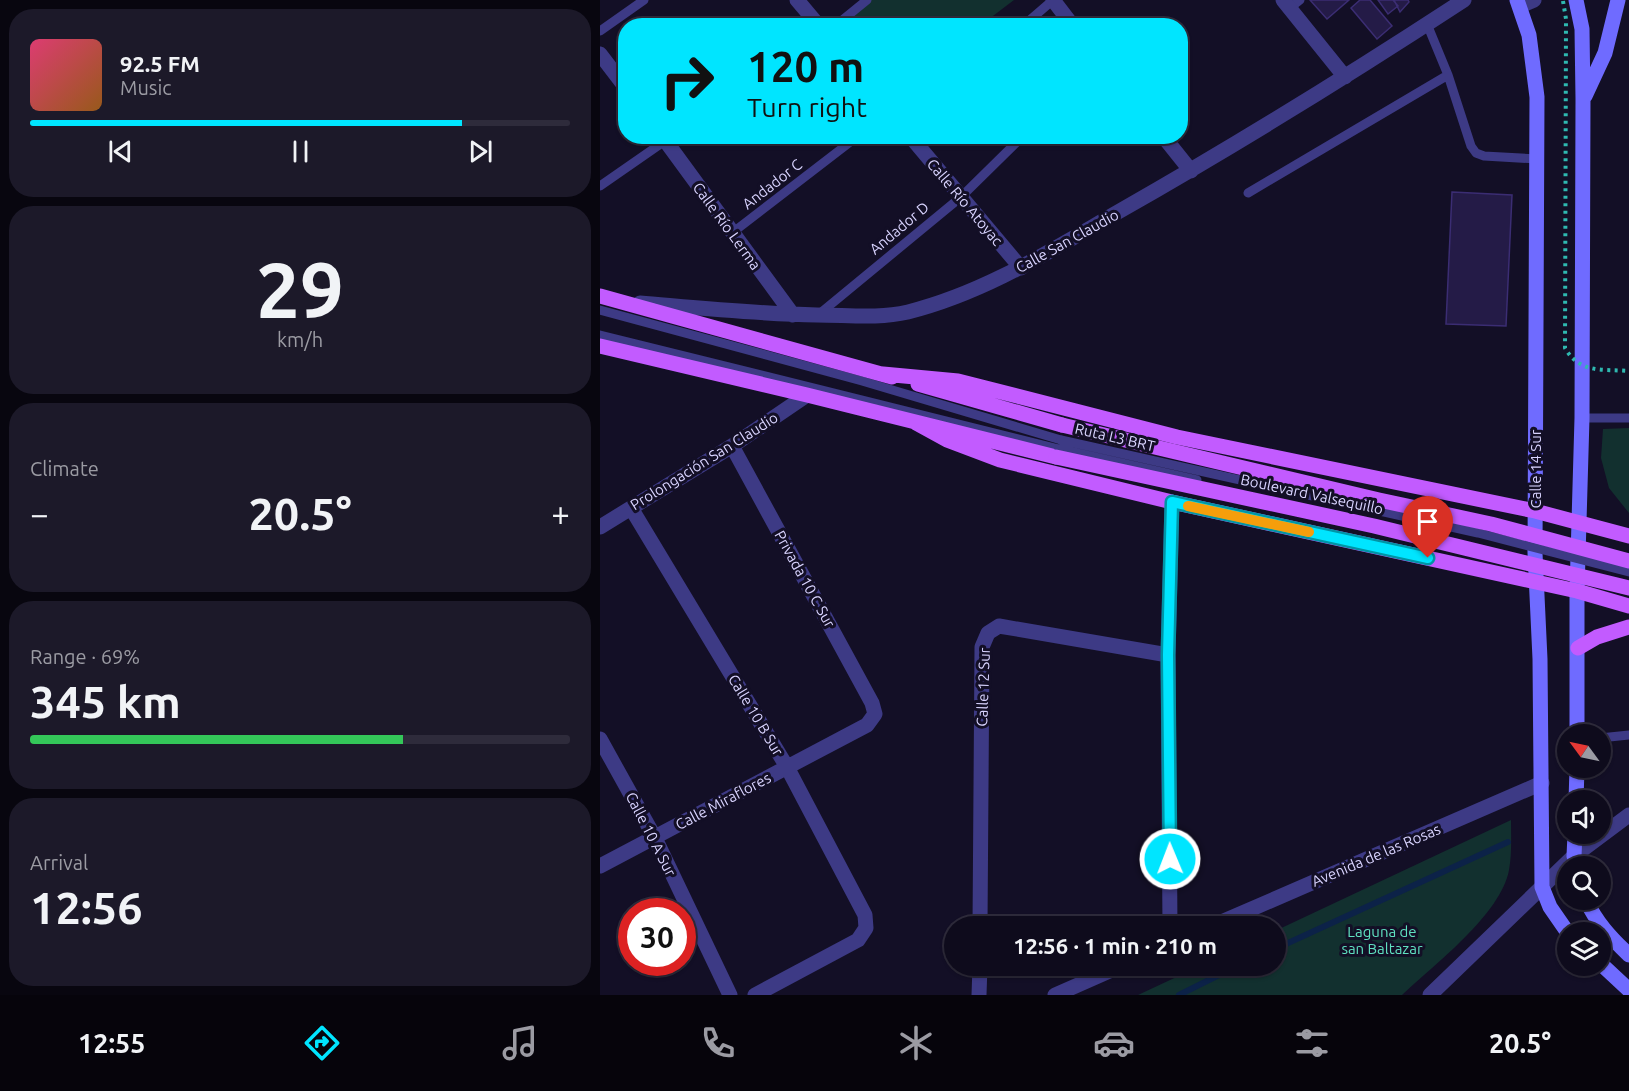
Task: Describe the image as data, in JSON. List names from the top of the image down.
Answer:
{
  "streets": {
    "main road": ["Calle 14 Sur", "Boulevard Valsequillo"],
    "street": [
      "Calle Río Atoyac",
      "Calle Río Lerma",
      "Calle San Claudio",
      "Prolongación San Claudio",
      "Privada 10 C Sur",
      "Calle 12 Sur",
      "Calle 10 B Sur",
      "Calle Miraflores",
      "Calle 10 A Sur",
      "Avenida de las Rosas"
    ],
    "lane": ["Andador C", "Andador D", "Ruta L3 BRT"]
  },
  "crossings": [
    ["Andador C", "Calle Río Lerma"],
    ["Calle Río Atoyac", "Andador D"],
    ["Calle Río Atoyac", "Calle San Claudio"],
    ["Calle Río Lerma", "Calle San Claudio"],
    ["Andador D", "Calle San Claudio"],
    ["Ruta L3 BRT", "Boulevard Valsequillo"],
    ["Prolongación San Claudio", "Privada 10 C Sur"],
    ["Prolongación San Claudio", "Calle 10 B Sur"],
    ["Calle 14 Sur", "Avenida de las Rosas"],
    ["Privada 10 C Sur", "Calle Miraflores"],
    ["Calle 10 B Sur", "Calle Miraflores"],
    ["Calle Miraflores", "Calle 10 A Sur"]
  ],
  "parks": ["Laguna de san Baltazar"],
  "north": "top left",
  "page": {
    "turn": ["120 m", "Turn right"],
    "song": ["92.5 FM", "Music"],
    "tile": [
      ["29", "km/h"],
      "Climate",
      ["Range · 69%", "345 km"],
      ["Arrival", "12:56"]
    ],
    "heat": ["−", "20.5°", "+"],
    "limit": "30",
    "trip": "12:56 · 1 min · 210 m",
    "tabs": ["12:55", "20.5°"]
  }
}
